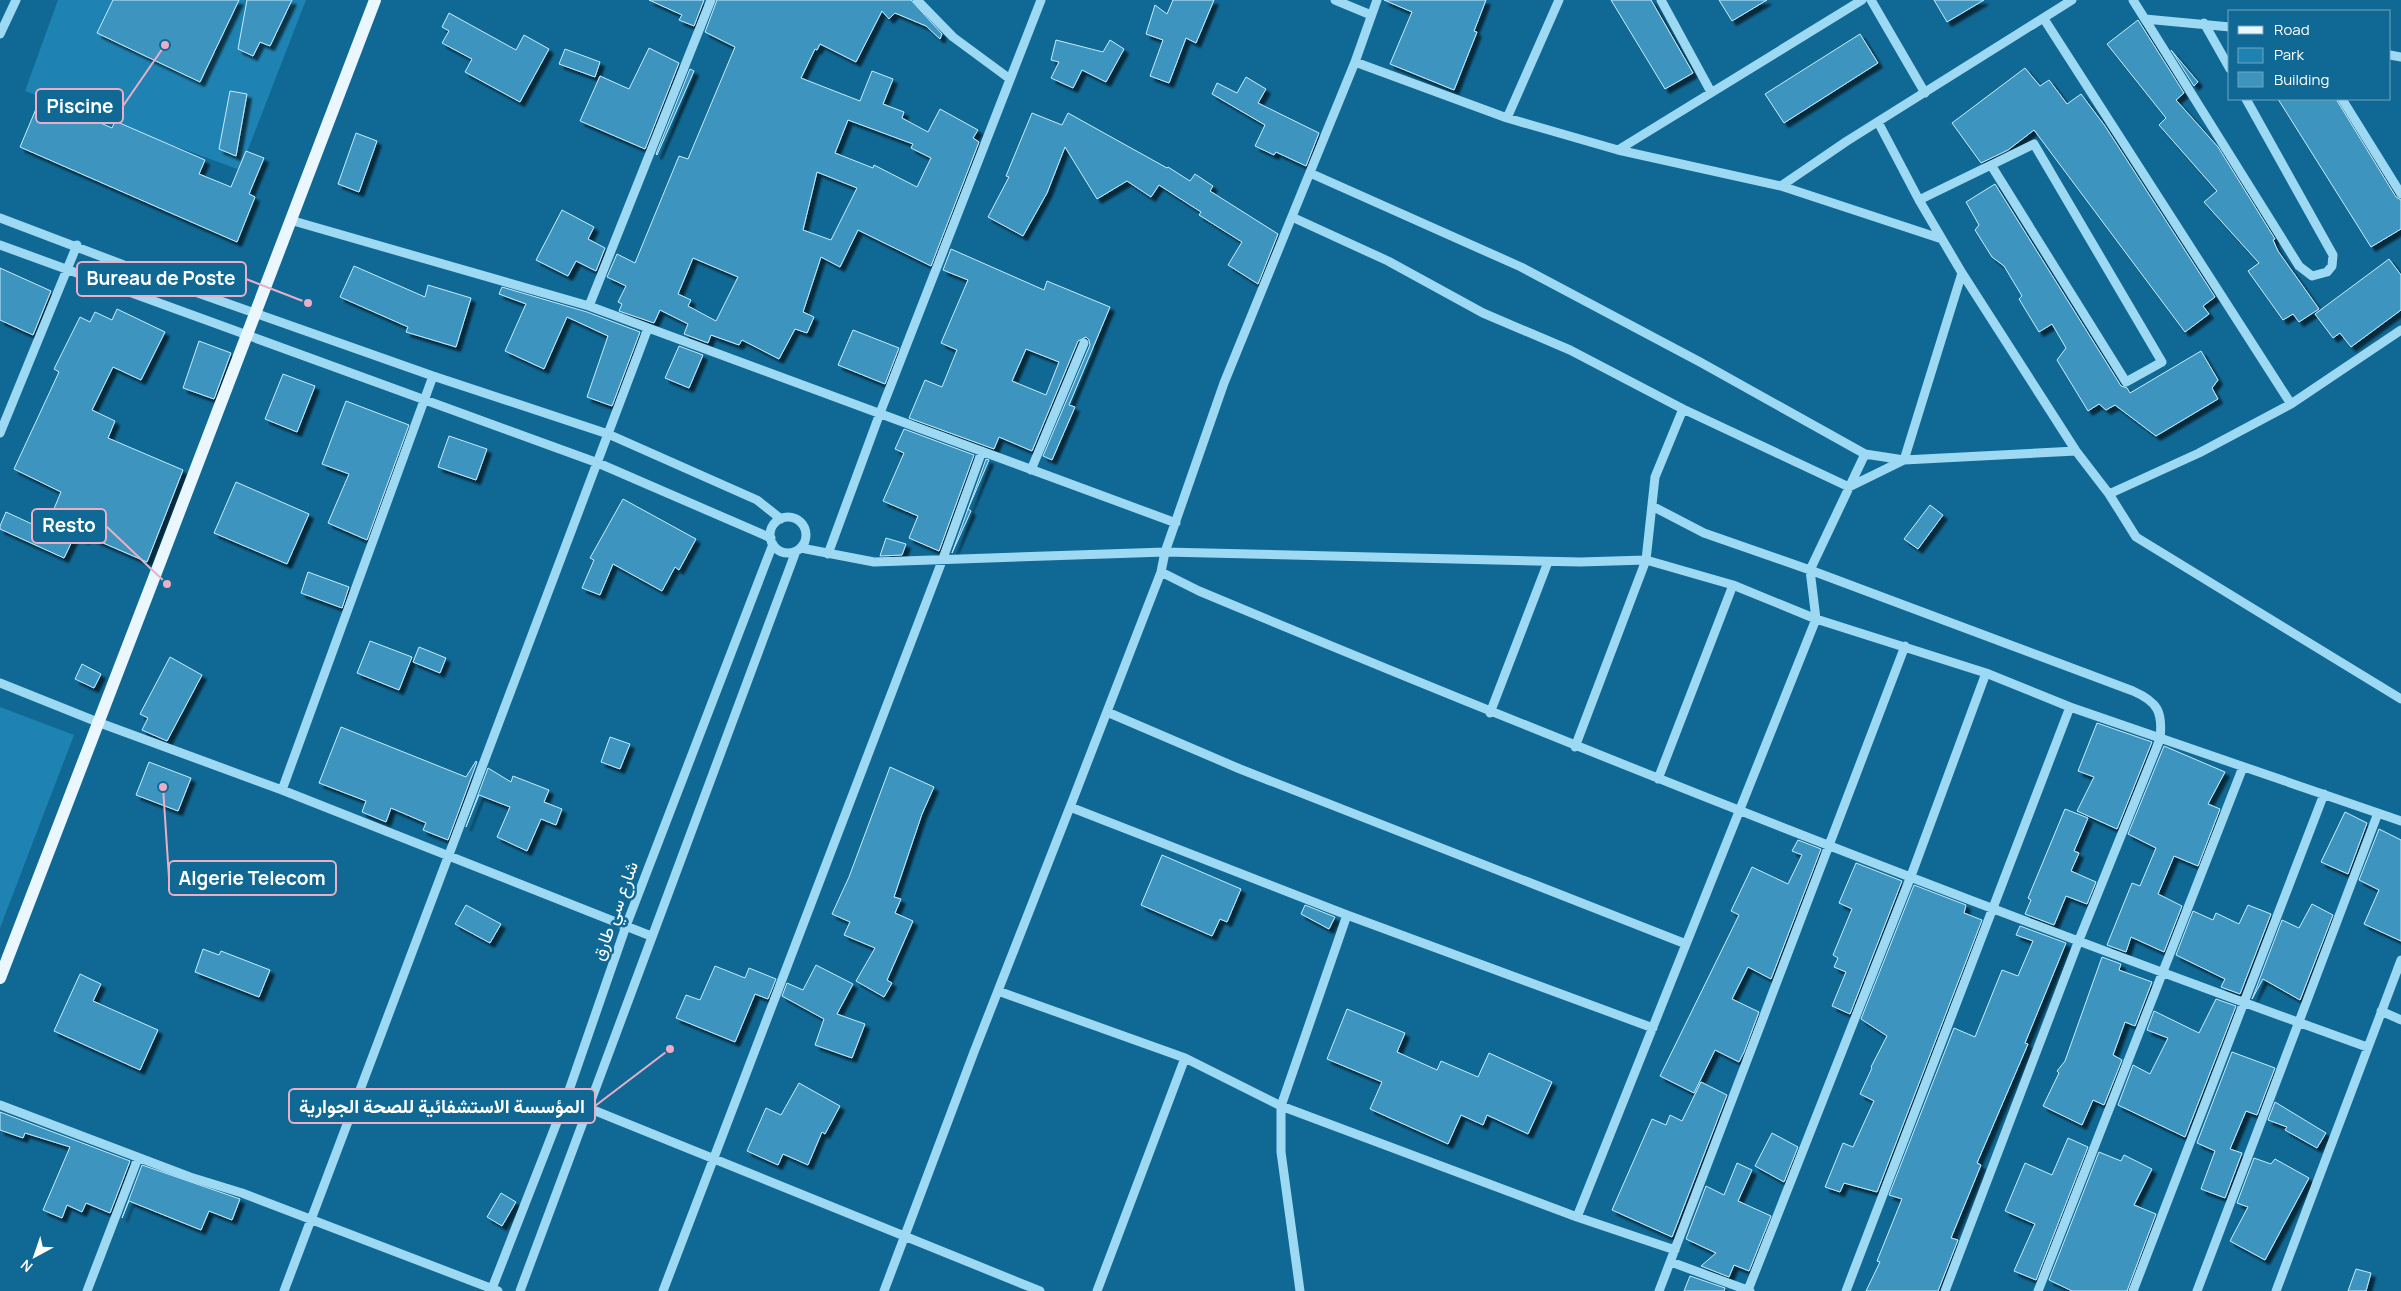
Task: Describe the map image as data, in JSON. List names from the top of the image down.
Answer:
{
  "streets": {
    "street": ["شارع سي طارق"]
  },
  "places": [
    "Piscine",
    "Bureau de Poste",
    "Resto",
    "Algerie Telecom",
    "المؤسسة الاستشفائية للصحة الجوارية"
  ],
  "legend": ["Road", "Park", "Building"],
  "north": "bottom left"
}
